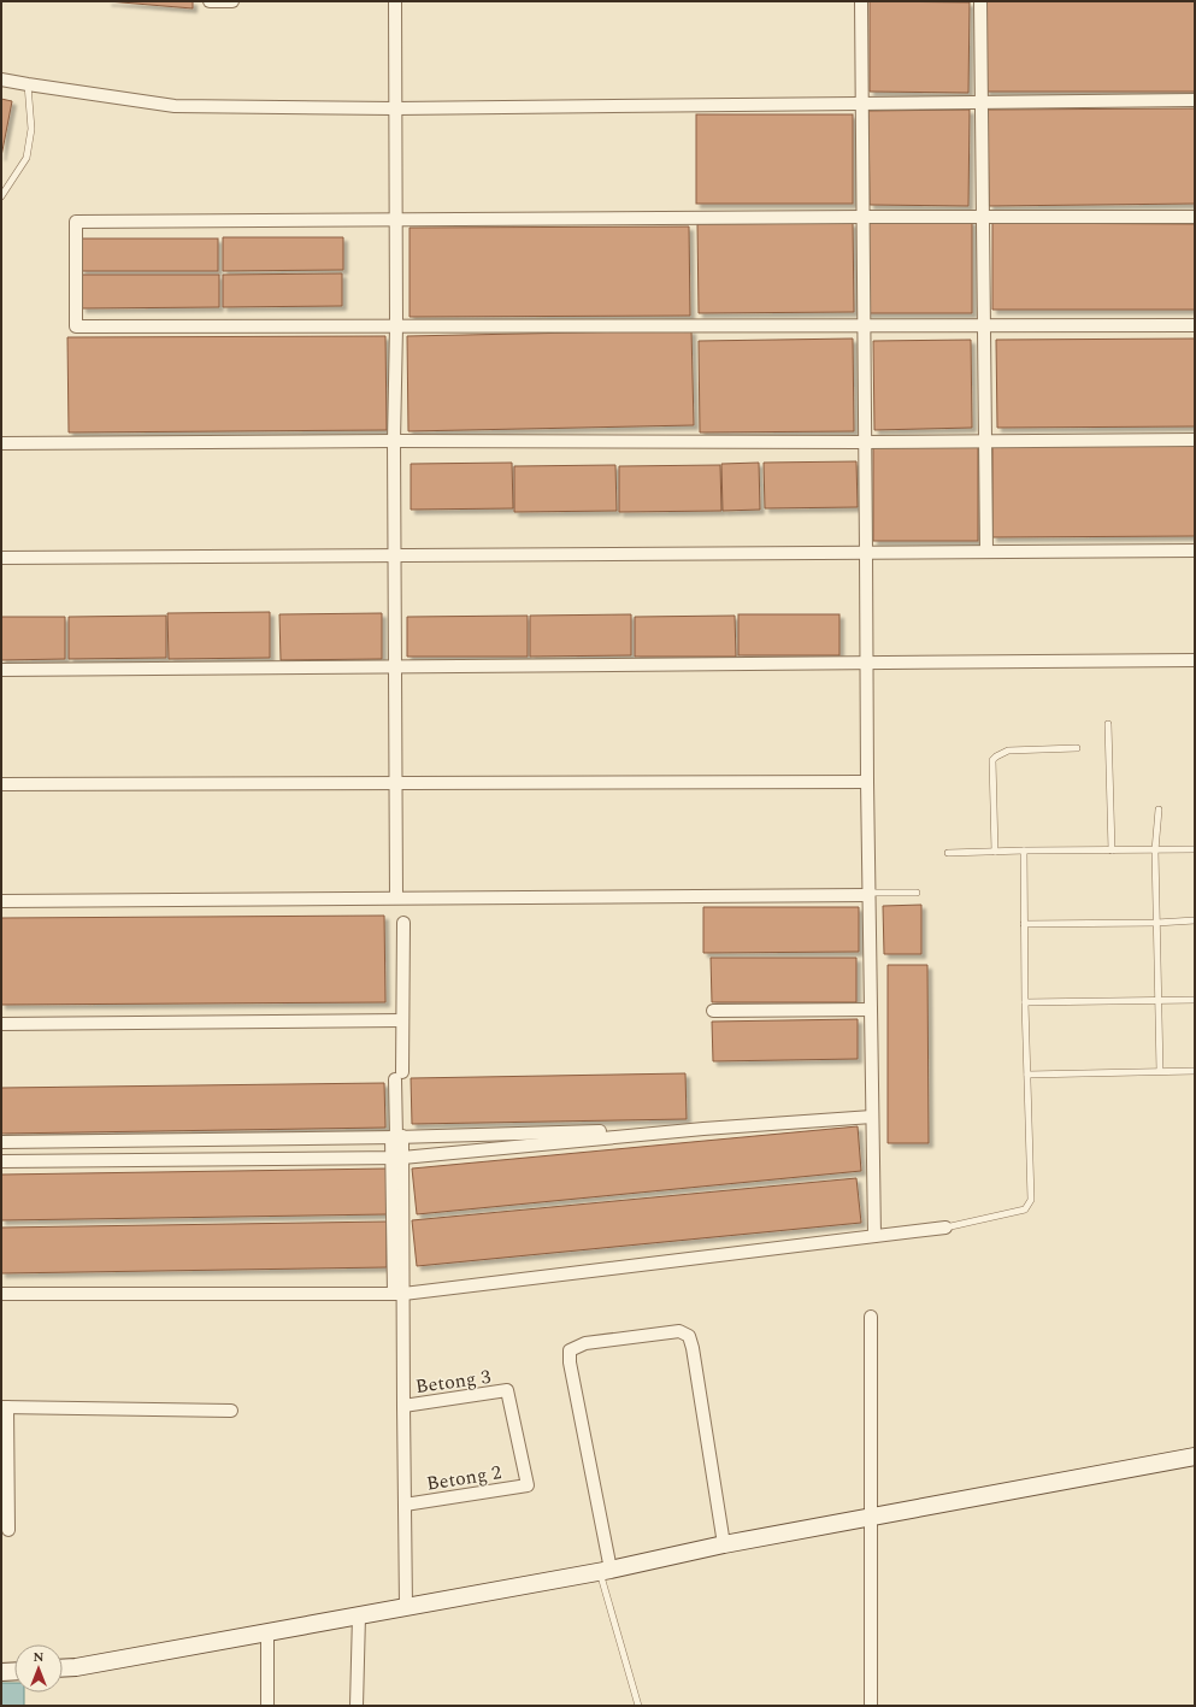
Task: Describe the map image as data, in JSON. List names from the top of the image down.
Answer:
{
  "streets": {
    "street": ["Betong 3", "Betong 2"]
  },
  "crossings": [
    ["Betong 3", "Betong 2"]
  ],
  "north": "top"
}
